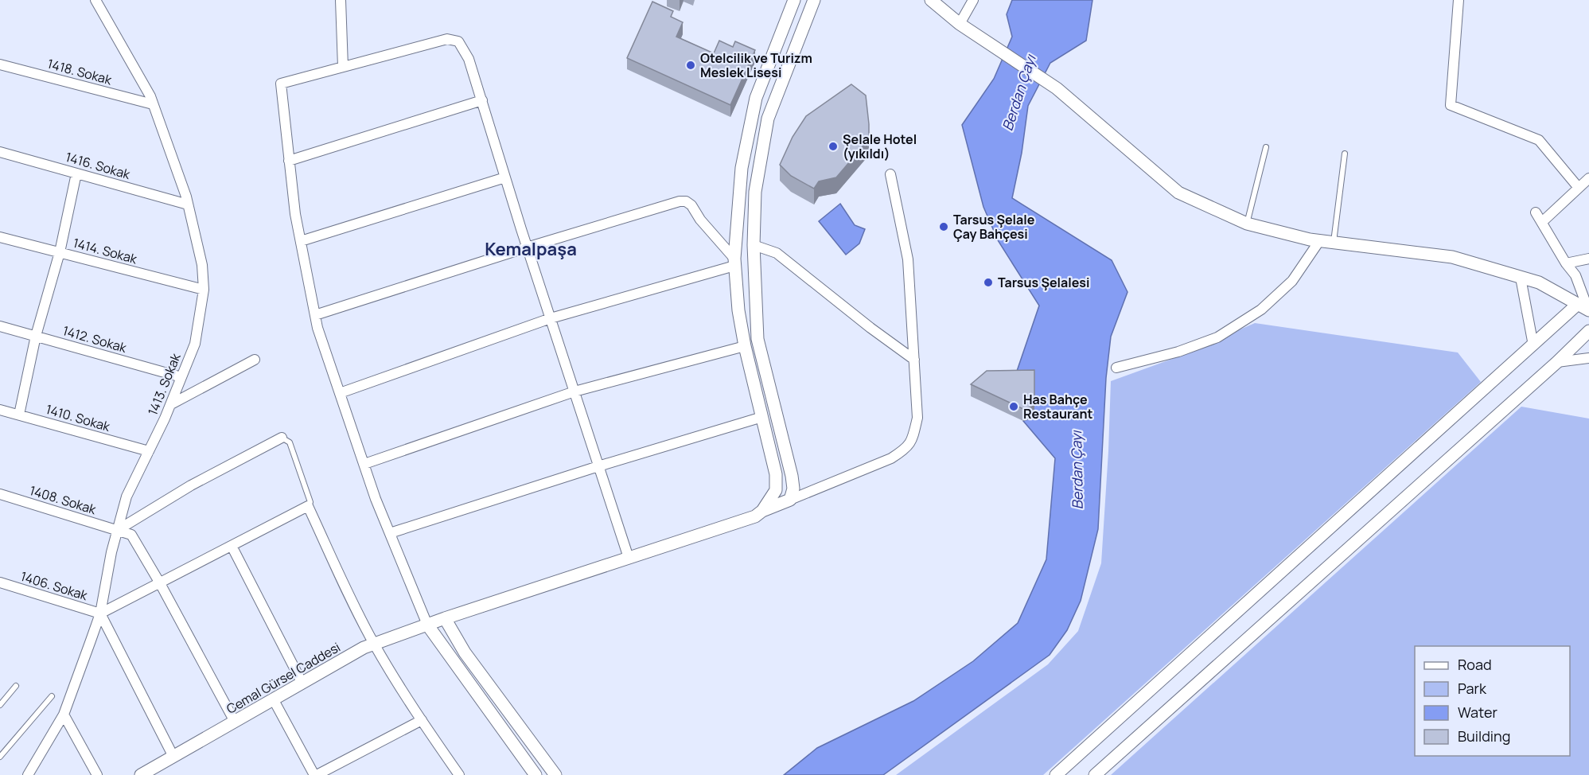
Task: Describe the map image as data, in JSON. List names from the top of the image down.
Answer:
{
  "streets": {
    "street": [
      "1418. Sokak",
      "1416. Sokak",
      "1414. Sokak",
      "1412. Sokak",
      "1413. Sokak",
      "1410. Sokak",
      "1408. Sokak",
      "1406. Sokak",
      "Cemal Gürsel Caddesi"
    ]
  },
  "crossings": [
    ["1418. Sokak", "1413. Sokak"],
    ["1416. Sokak", "1413. Sokak"],
    ["1414. Sokak", "1413. Sokak"],
    ["1412. Sokak", "1413. Sokak"],
    ["1413. Sokak", "1410. Sokak"],
    ["1413. Sokak", "1408. Sokak"],
    ["1413. Sokak", "1406. Sokak"],
    ["1408. Sokak", "Cemal Gürsel Caddesi"]
  ],
  "districts": ["Kemalpaşa"],
  "water": ["Berdan Çayı"],
  "places": [
    "Otelcilik ve Turizm Meslek Lisesi",
    "Şelale Hotel (yıkıldı)",
    "Tarsus Şelale Çay Bahçesi",
    "Tarsus Şelalesi",
    "Has Bahçe Restaurant"
  ],
  "legend": [
    "Road",
    "Park",
    "Water",
    "Building"
  ]
}
